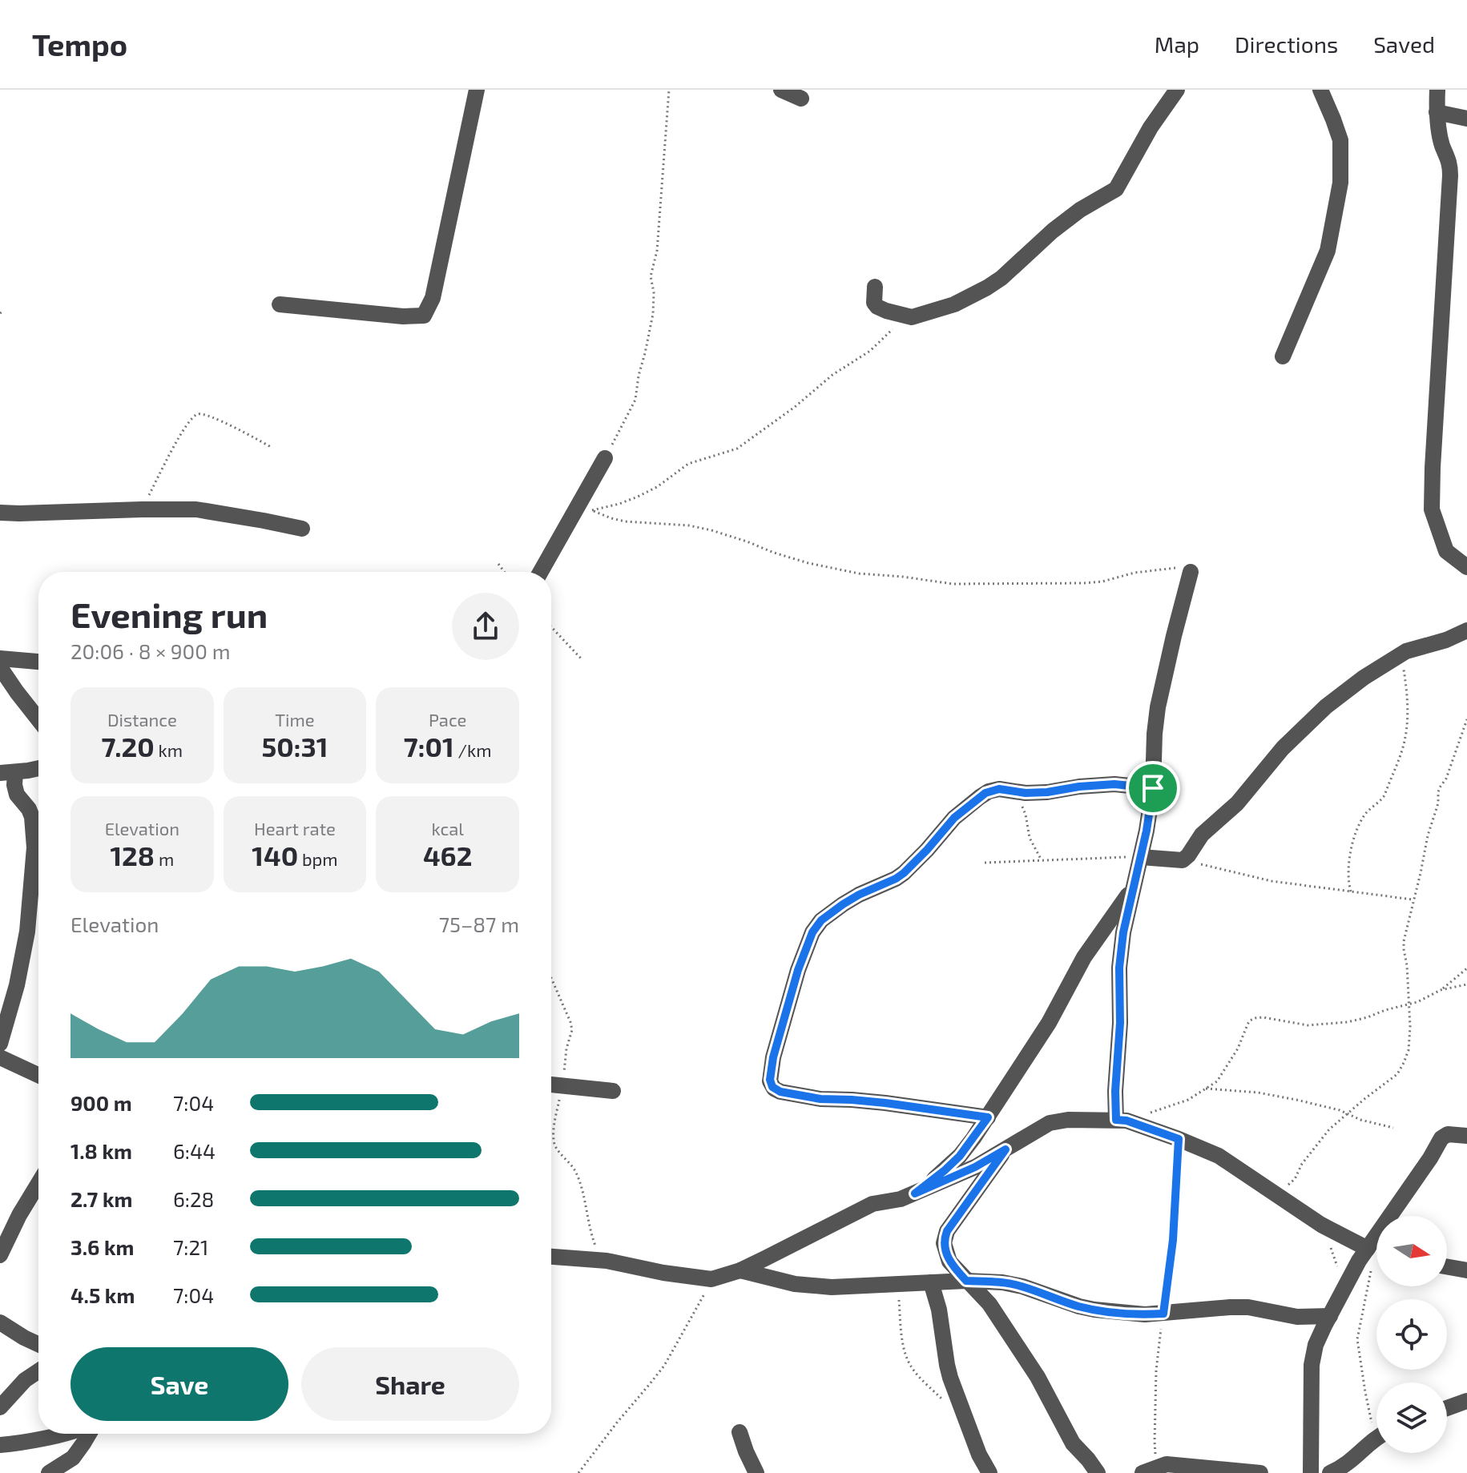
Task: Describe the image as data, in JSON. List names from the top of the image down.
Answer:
{
  "north": "right",
  "page": {
    "header": "Tempo",
    "nav": ["Map", "Directions", "Saved"],
    "heading": ["Evening run", "20:06 · 8 × 900 m"],
    "stats": [
      ["Distance", "7.20 km"],
      ["Time", "50:31"],
      ["Pace", "7:01 /km"],
      ["Elevation", "128 m"],
      ["Heart rate", "140 bpm"],
      ["kcal", "462"]
    ],
    "chart": ["Elevation", "75–87 m"],
    "list": [
      {
        "name": "900 m",
        "note": "7:04"
      },
      {
        "name": "1.8 km",
        "note": "6:44"
      },
      {
        "name": "2.7 km",
        "note": "6:28"
      },
      {
        "name": "3.6 km",
        "note": "7:21"
      },
      {
        "name": "4.5 km",
        "note": "7:04"
      }
    ],
    "buttons": ["Save", "Share"]
  }
}
